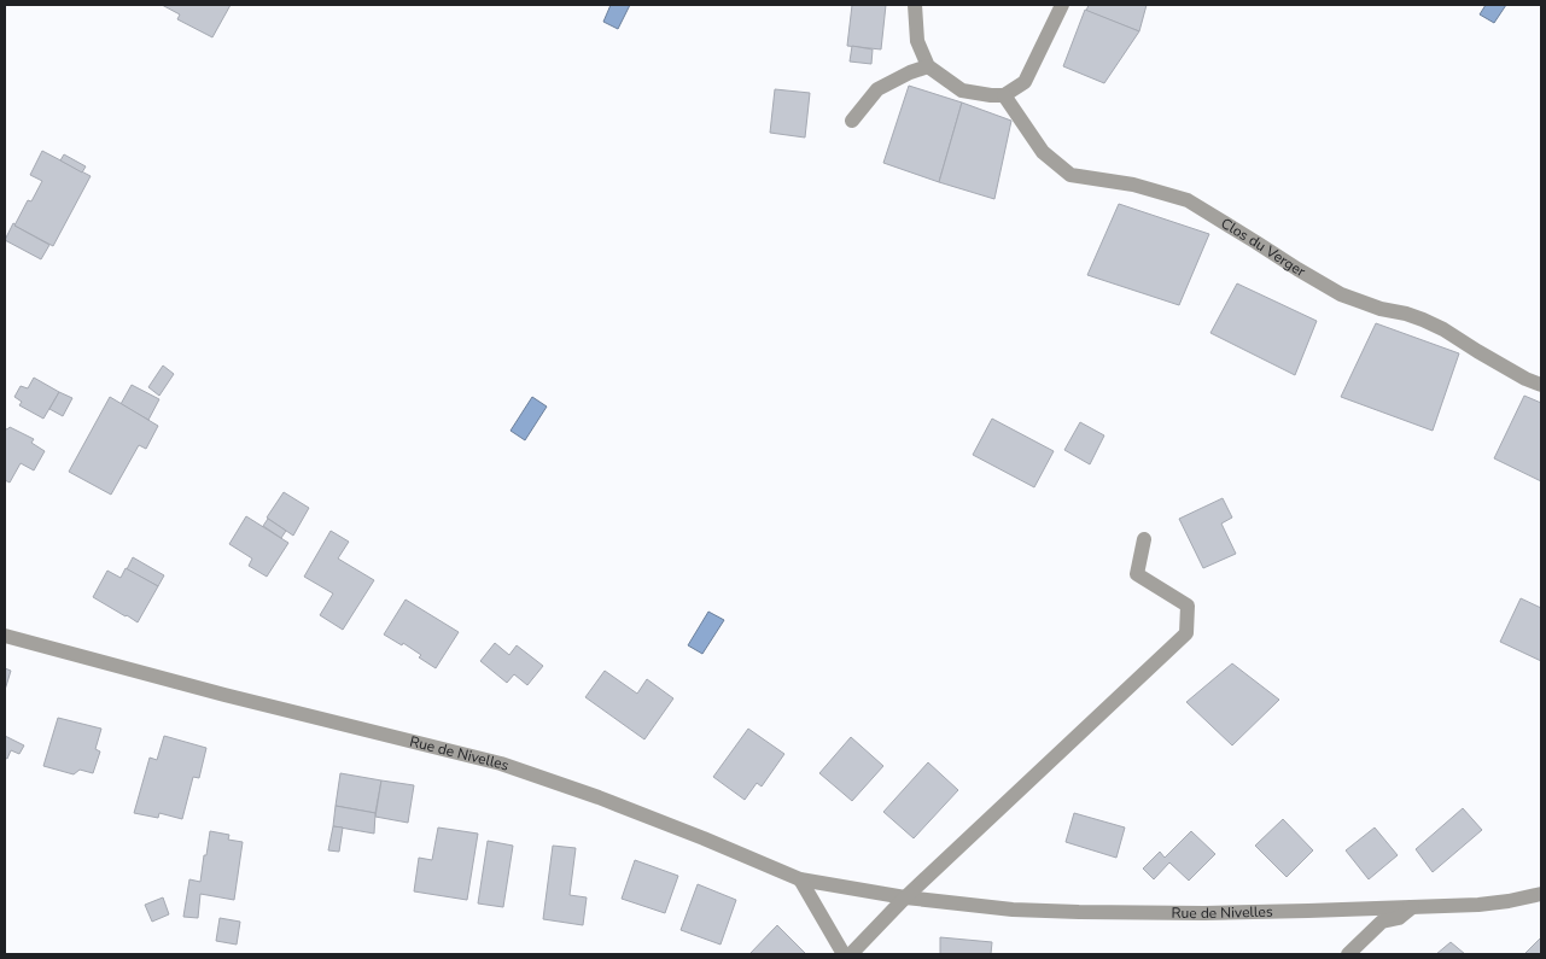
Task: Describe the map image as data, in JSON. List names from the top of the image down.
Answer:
{
  "streets": {
    "street": ["Clos du Verger", "Rue de Nivelles"]
  }
}
